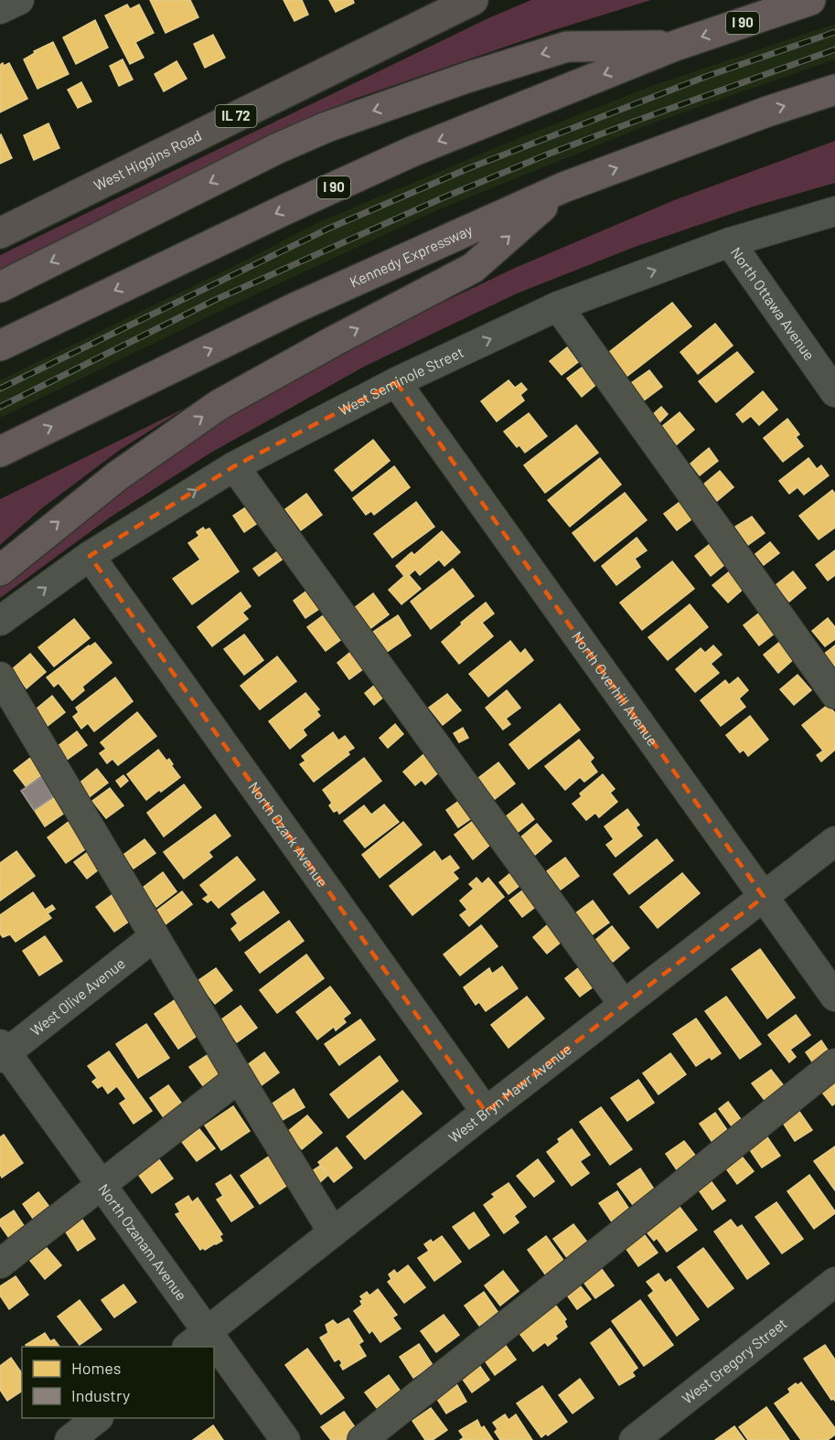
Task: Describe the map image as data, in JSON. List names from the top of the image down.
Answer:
{
  "streets": {
    "highway": ["I 90", "Kennedy Expressway"],
    "main road": ["IL 72", "West Higgins Road"],
    "street": [
      "North Ottawa Avenue",
      "West Seminole Street",
      "North Overhill Avenue",
      "North Ozark Avenue",
      "West Olive Avenue",
      "West Bryn Mawr Avenue",
      "North Ozanam Avenue",
      "West Gregory Street"
    ]
  },
  "crossings": [
    ["North Ottawa Avenue", "West Seminole Street"],
    ["West Seminole Street", "North Overhill Avenue"],
    ["West Seminole Street", "North Ozark Avenue"],
    ["North Overhill Avenue", "West Bryn Mawr Avenue"],
    ["North Ozark Avenue", "West Bryn Mawr Avenue"],
    ["West Olive Avenue", "North Ozanam Avenue"],
    ["West Bryn Mawr Avenue", "North Ozanam Avenue"]
  ],
  "one_way": ["West Seminole Street"],
  "legend": ["Homes", "Industry"]
}
